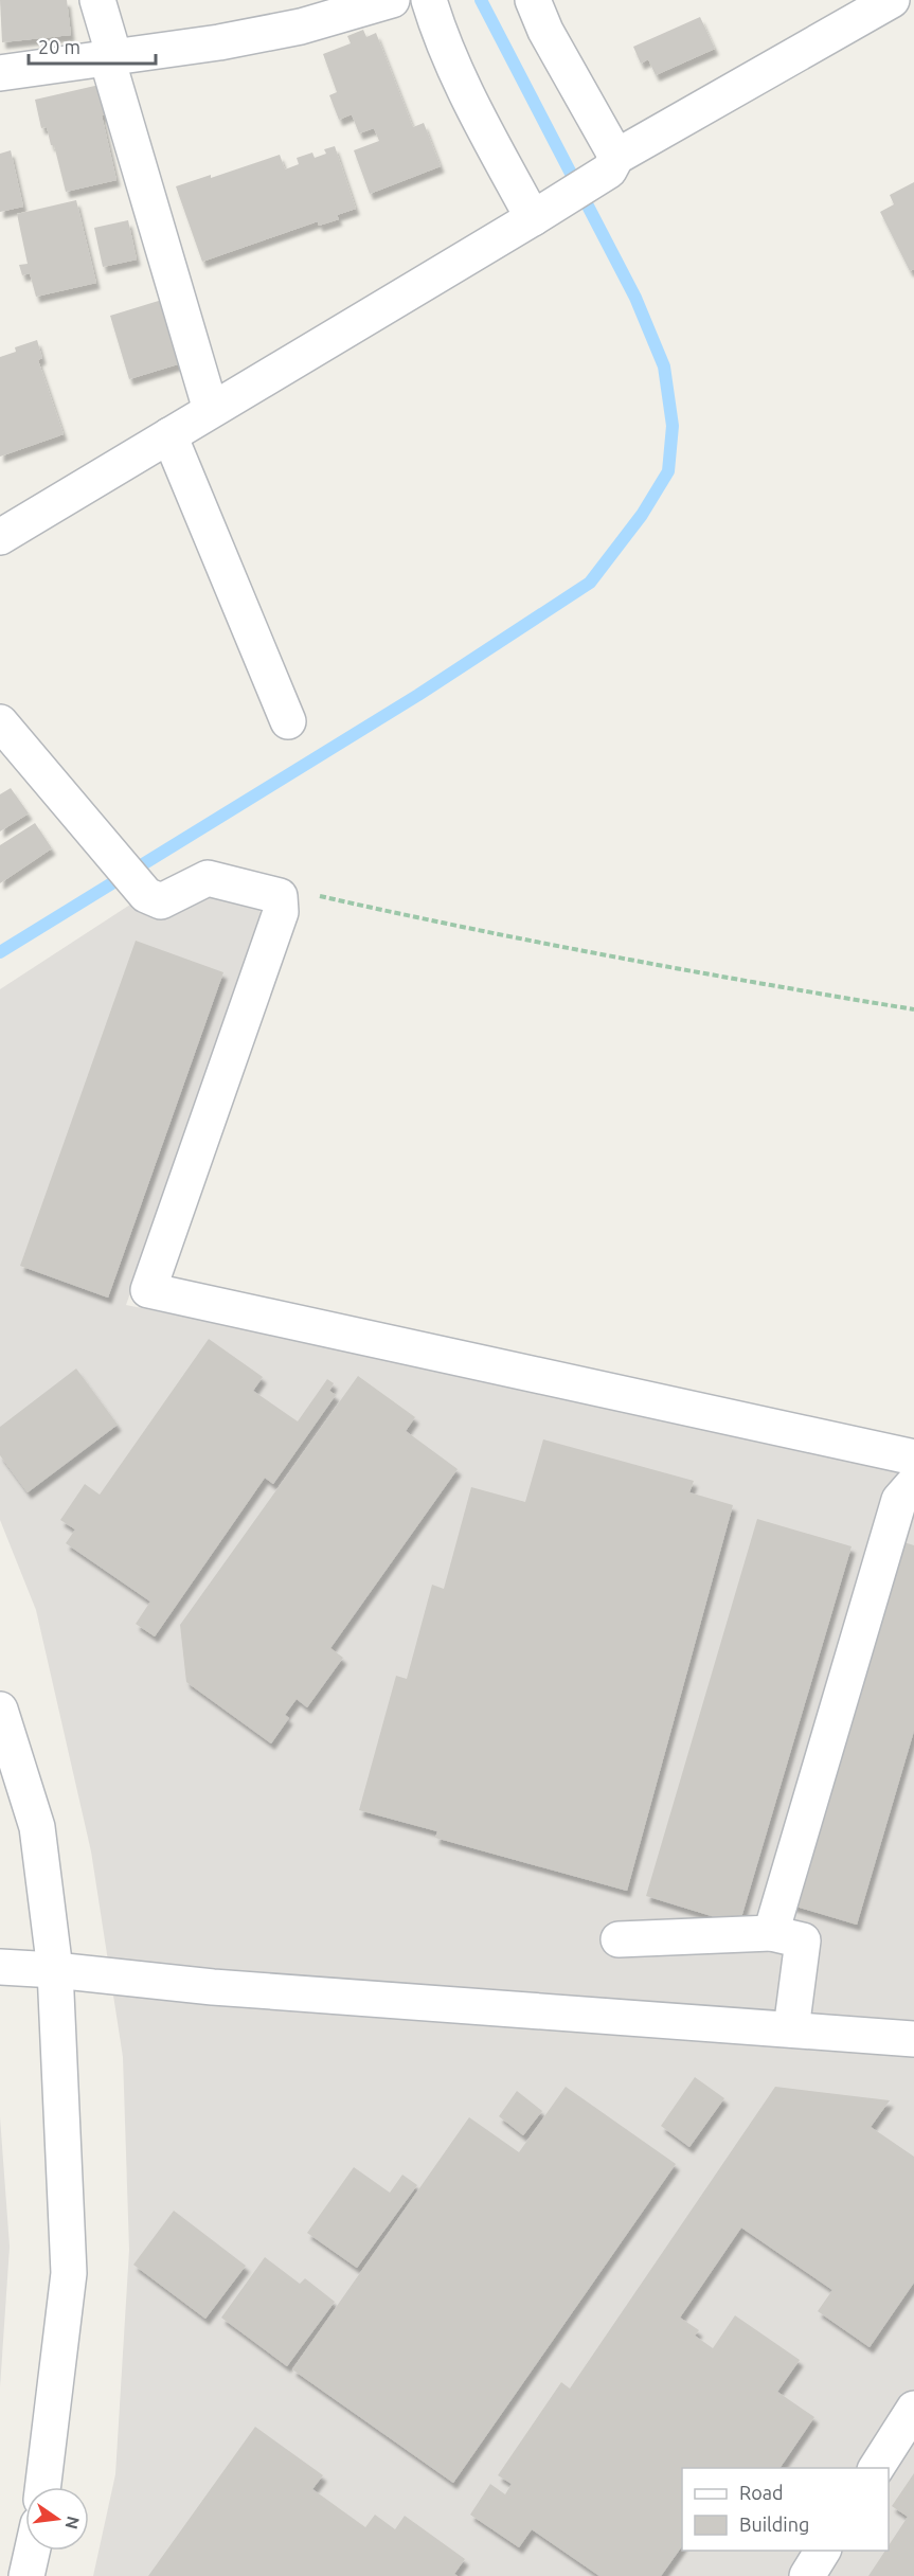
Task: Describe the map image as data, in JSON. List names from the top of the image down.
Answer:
{
  "legend": ["Road", "Building"],
  "scale_bar": "20 m",
  "north": "right"
}
